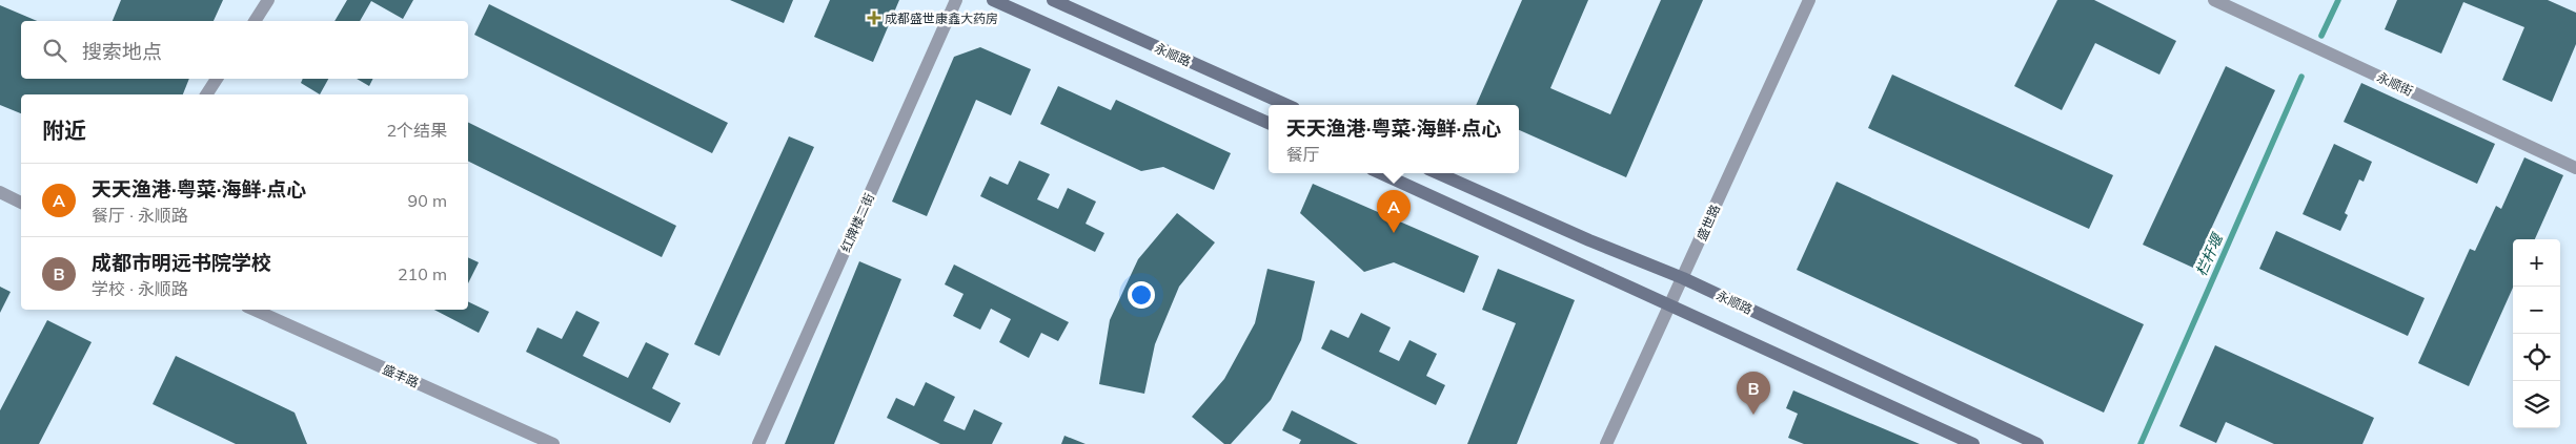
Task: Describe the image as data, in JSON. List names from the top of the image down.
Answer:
{
  "streets": {
    "main road": ["永顺路"],
    "street": [
      "永顺街",
      "红牌楼二街",
      "盛世路",
      "盛丰路"
    ]
  },
  "crossings": [
    ["永顺路", "盛世路"]
  ],
  "water": ["栏杆堰"],
  "places": {
    "health": ["成都盛世康鑫大药房"]
  },
  "page": {
    "search": "搜索地点",
    "heading": ["附近", "2个结果"],
    "popup": ["天天渔港·粤菜·海鲜·点心", "餐厅"],
    "list": [
      {
        "mark": "A",
        "name": "天天渔港·粤菜·海鲜·点心",
        "note": "餐厅 · 永顺路",
        "value": "90 m"
      },
      {
        "mark": "B",
        "name": "成都市明远书院学校",
        "note": "学校 · 永顺路",
        "value": "210 m"
      }
    ],
    "pins": ["A", "B"],
    "map_buttons": ["+", "−"]
  }
}
